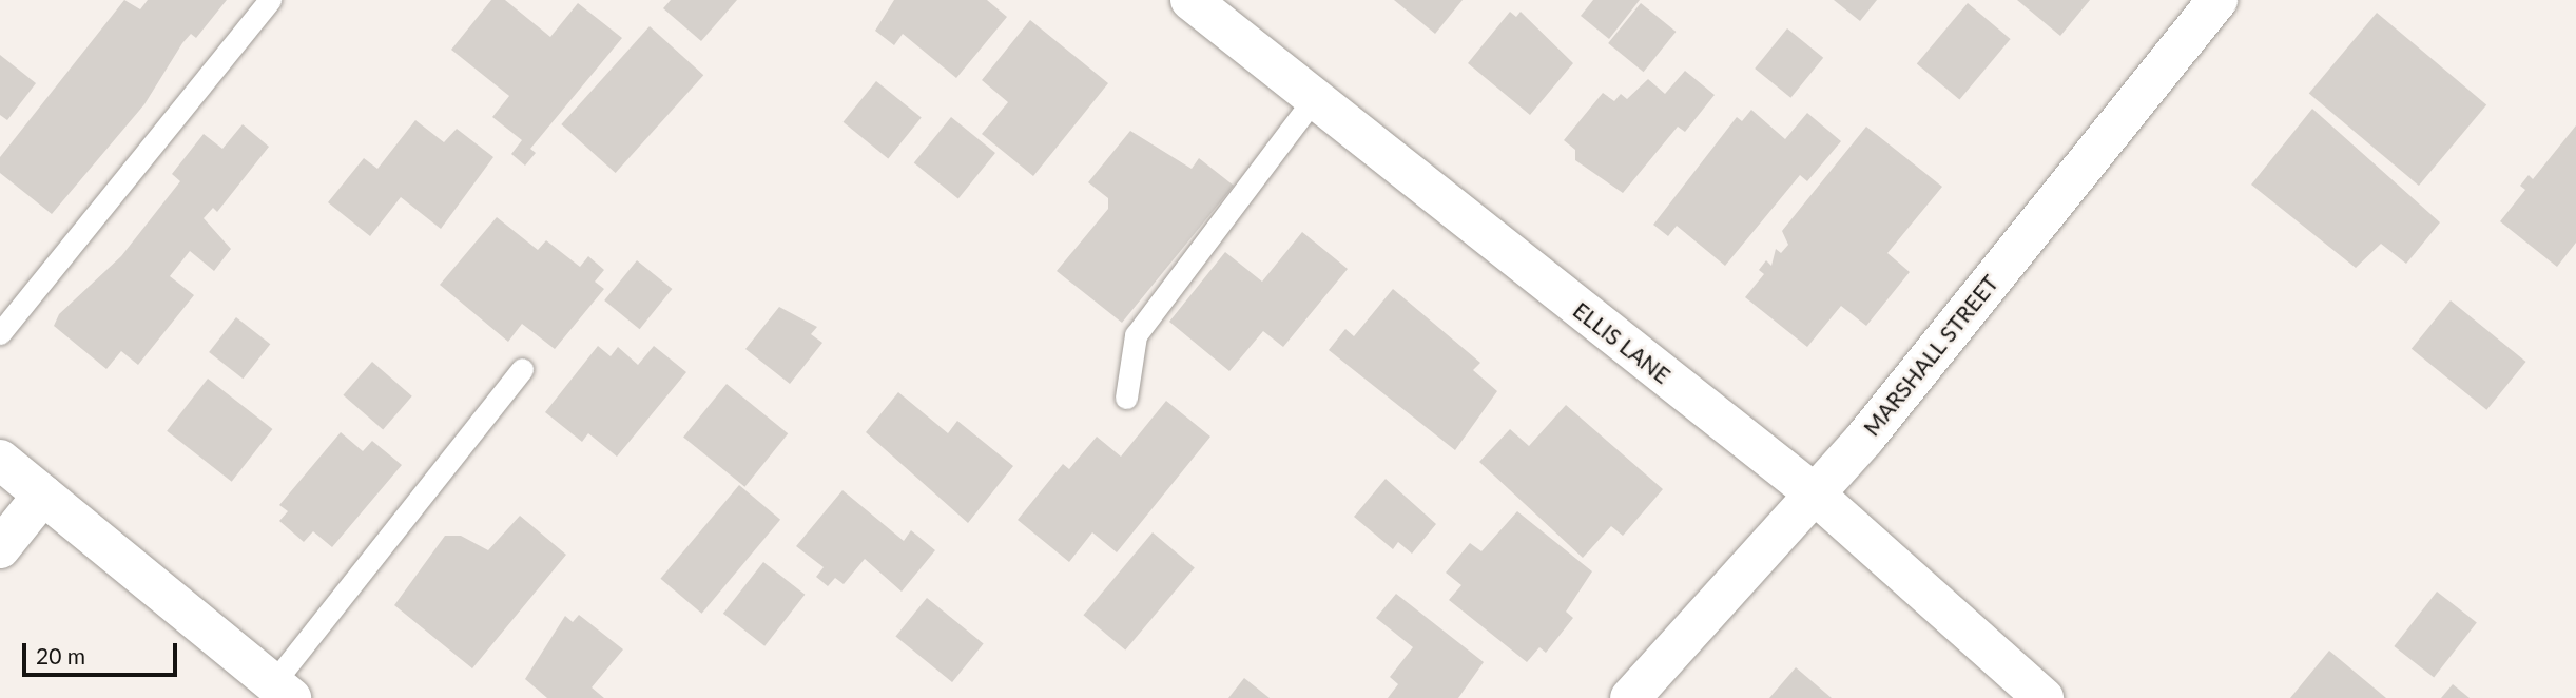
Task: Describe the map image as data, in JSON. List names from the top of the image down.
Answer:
{
  "streets": {
    "street": ["ELLIS LANE", "MARSHALL STREET"]
  },
  "crossings": [
    ["ELLIS LANE", "MARSHALL STREET"]
  ],
  "scale_bar": "20 m"
}
